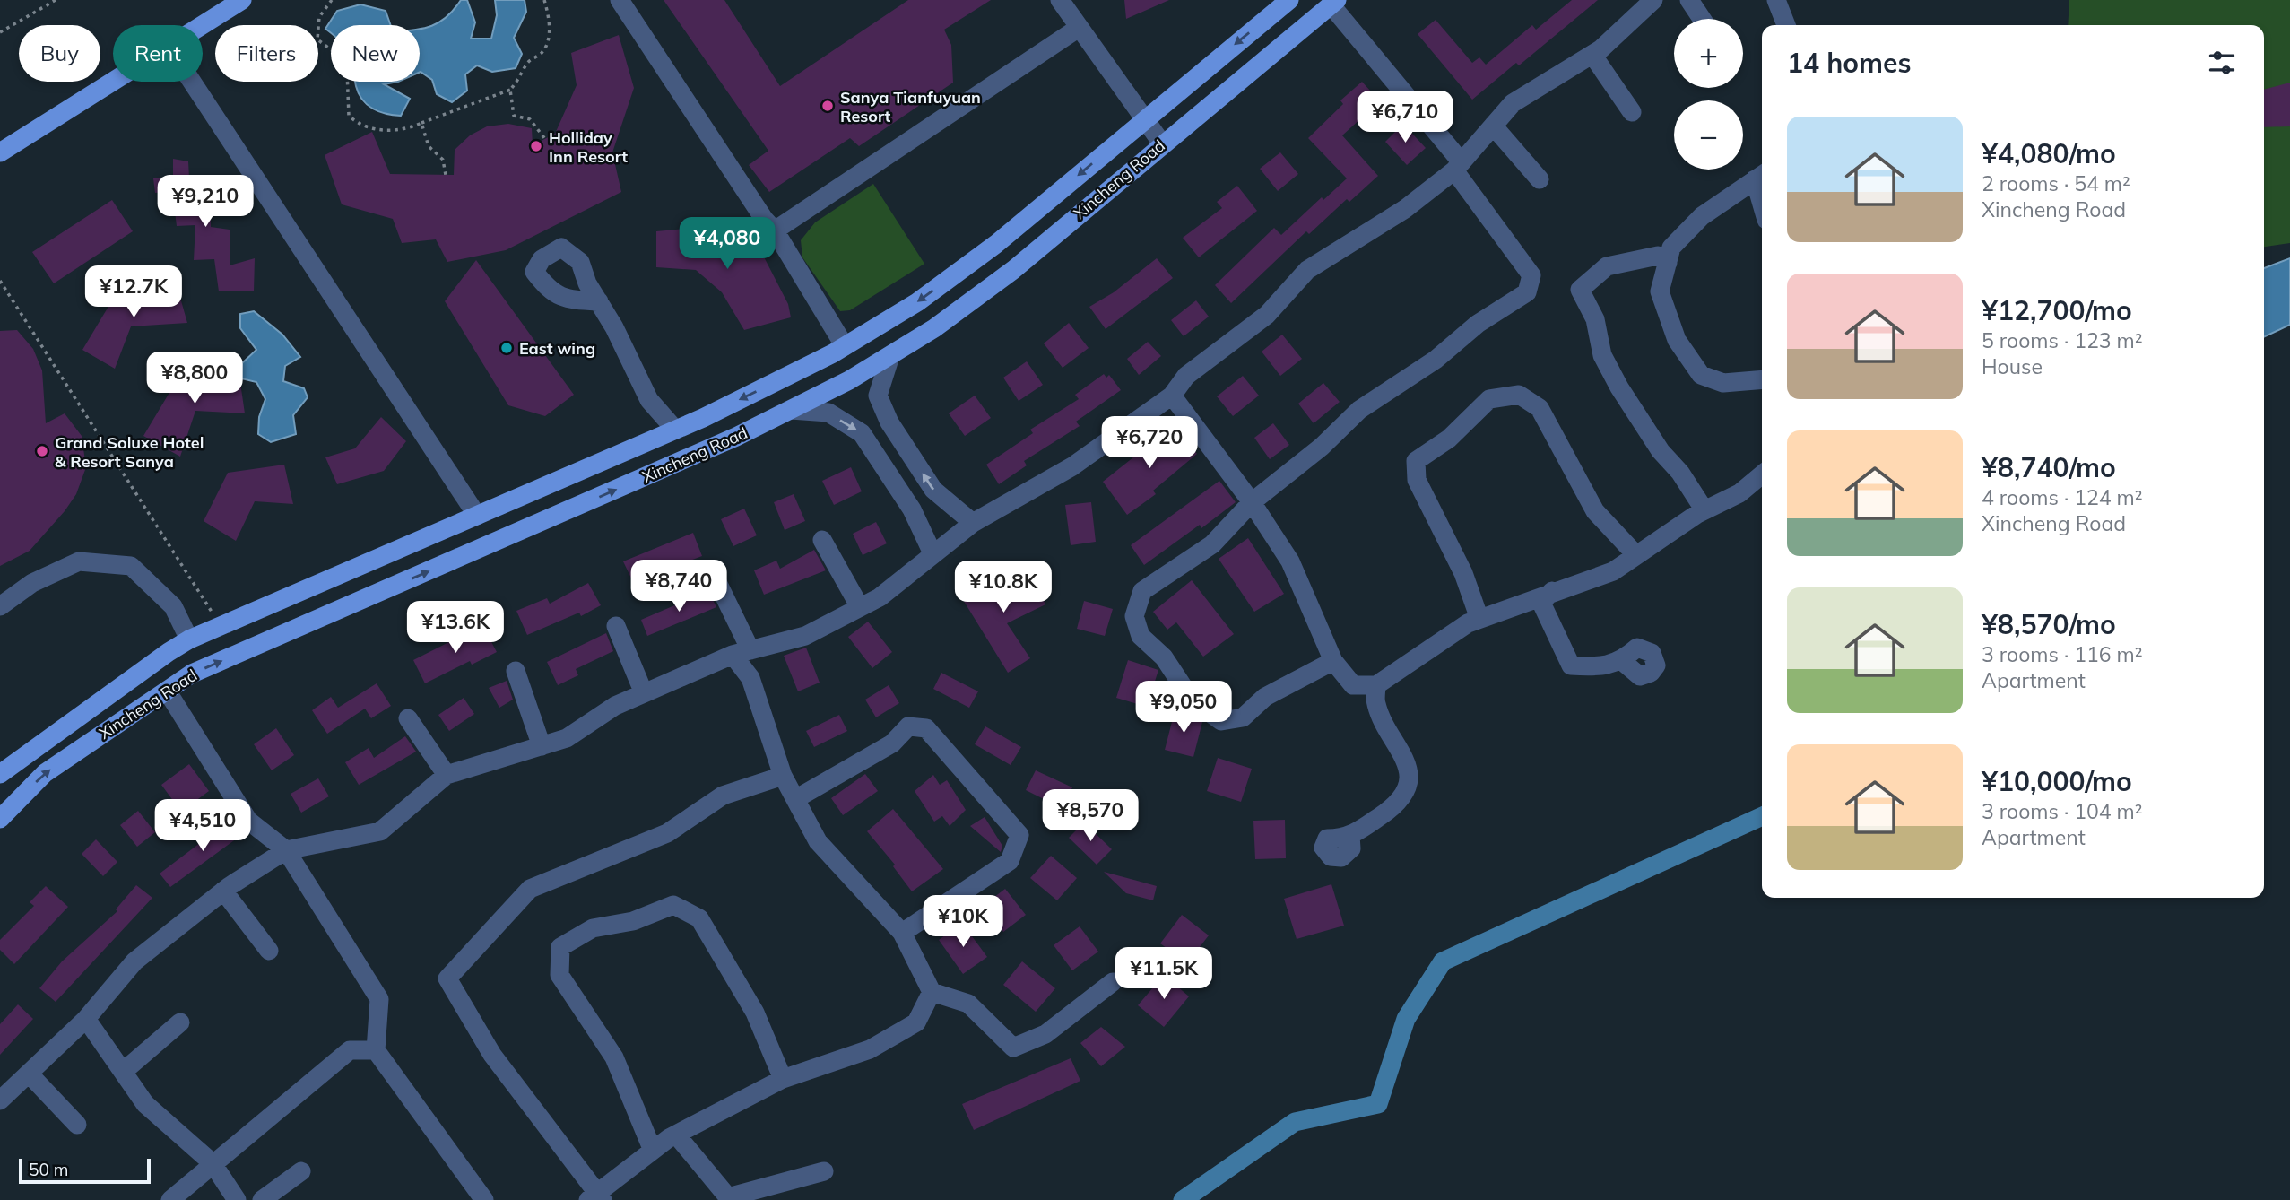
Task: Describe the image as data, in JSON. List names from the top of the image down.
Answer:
{
  "streets": {
    "main road": ["Xincheng Road"]
  },
  "places": [
    "Sanya Tianfuyuan Resort",
    "Holliday Inn Resort",
    "East wing",
    "Grand Soluxe Hotel & Resort Sanya"
  ],
  "scale_bar": "50 m",
  "page": {
    "map_buttons": ["+", "−"],
    "chip": [
      "Buy",
      "Rent",
      "Filters",
      "New"
    ],
    "heading": "14 homes",
    "price": [
      "¥6,710",
      "¥9,210",
      "¥4,080",
      "¥12.7K",
      "¥8,800",
      "¥6,720",
      "¥8,740",
      "¥10.8K",
      "¥13.6K",
      "¥9,050",
      "¥8,570",
      "¥4,510",
      "¥10K",
      "¥11.5K"
    ],
    "list": [
      {
        "name": "¥4,080/mo",
        "note": "2 rooms · 54 m² · Xincheng Road"
      },
      {
        "name": "¥12,700/mo",
        "note": "5 rooms · 123 m² · House"
      },
      {
        "name": "¥8,740/mo",
        "note": "4 rooms · 124 m² · Xincheng Road"
      },
      {
        "name": "¥8,570/mo",
        "note": "3 rooms · 116 m² · Apartment"
      },
      {
        "name": "¥10,000/mo",
        "note": "3 rooms · 104 m² · Apartment"
      }
    ],
    "scale": "50 m"
  }
}
